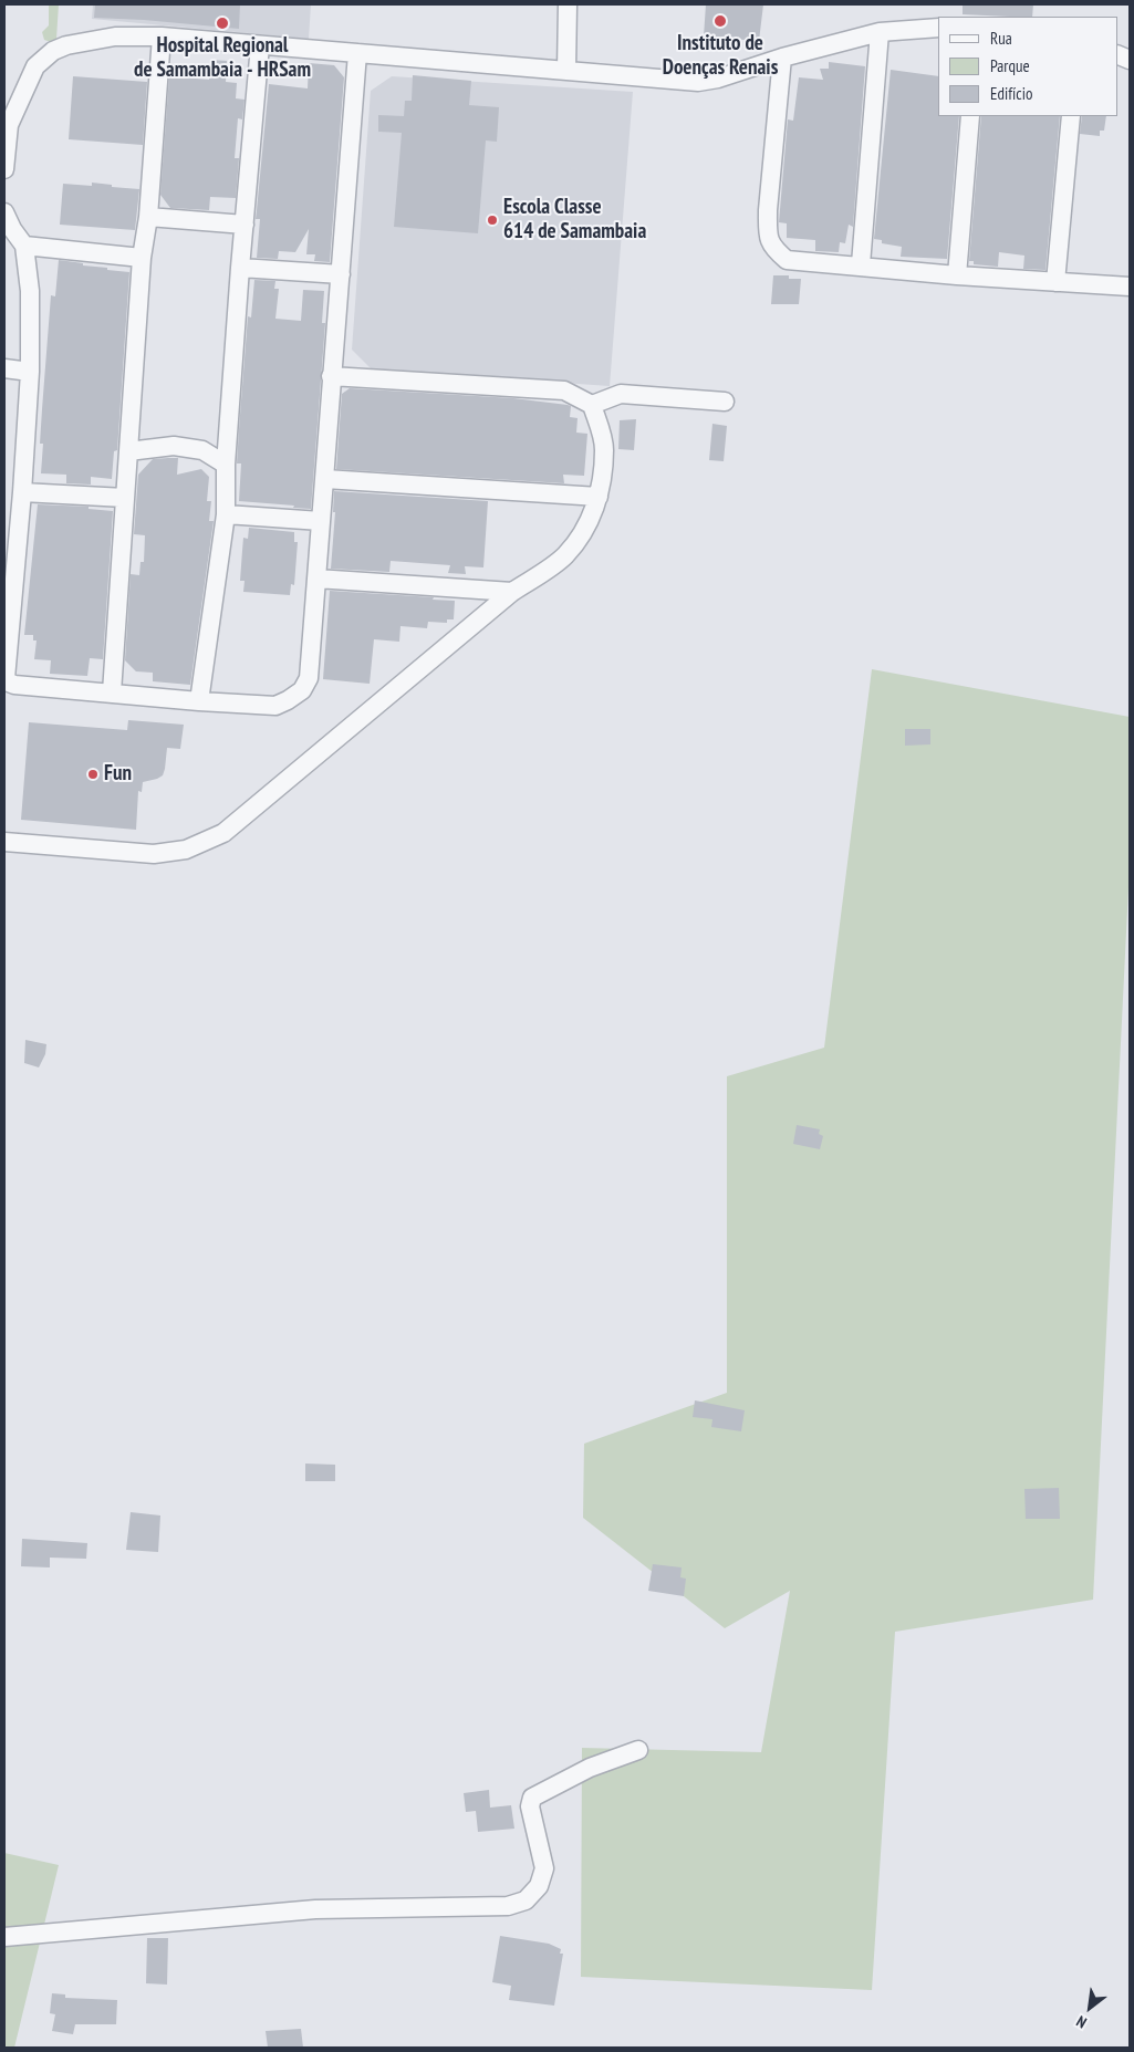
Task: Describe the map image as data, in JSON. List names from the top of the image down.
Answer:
{
  "places": [
    "Instituto de Doenças Renais",
    "Hospital Regional de Samambaia - HRSam",
    "Escola Classe 614 de Samambaia",
    "Fun"
  ],
  "legend": ["Rua", "Parque", "Edifício"],
  "north": "bottom left"
}
